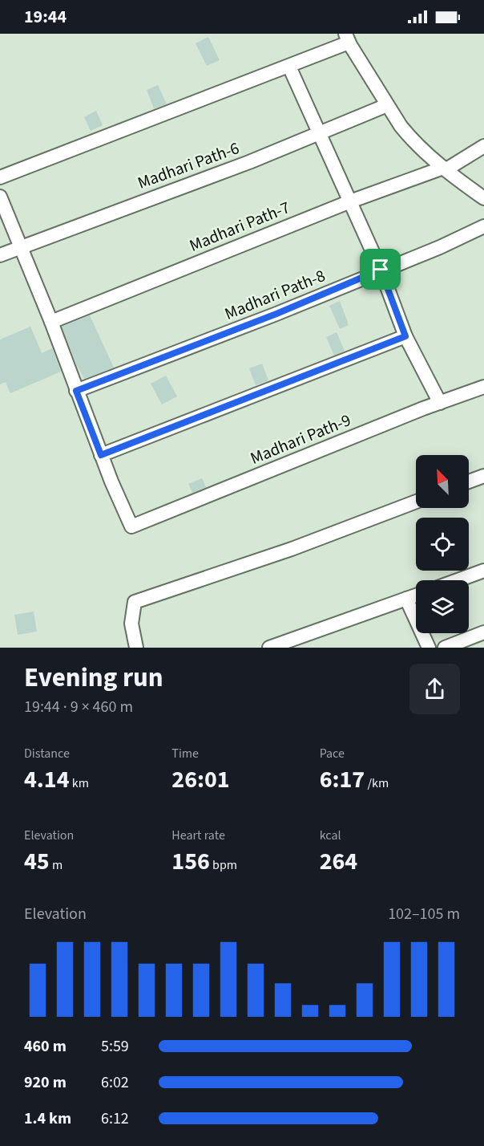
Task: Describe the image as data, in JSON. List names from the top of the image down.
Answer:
{
  "streets": {
    "street": [
      "Madhari Path-6",
      "Madhari Path-7",
      "Madhari Path-8",
      "Madhari Path-9"
    ]
  },
  "north": "top left",
  "page": {
    "status": "19:44",
    "heading": ["Evening run", "19:44 · 9 × 460 m"],
    "stats": [
      ["Distance", "4.14 km"],
      ["Time", "26:01"],
      ["Pace", "6:17 /km"],
      ["Elevation", "45 m"],
      ["Heart rate", "156 bpm"],
      ["kcal", "264"]
    ],
    "chart": ["Elevation", "102–105 m"],
    "list": [
      {
        "name": "460 m",
        "note": "5:59"
      },
      {
        "name": "920 m",
        "note": "6:02"
      },
      {
        "name": "1.4 km",
        "note": "6:12"
      }
    ]
  }
}
